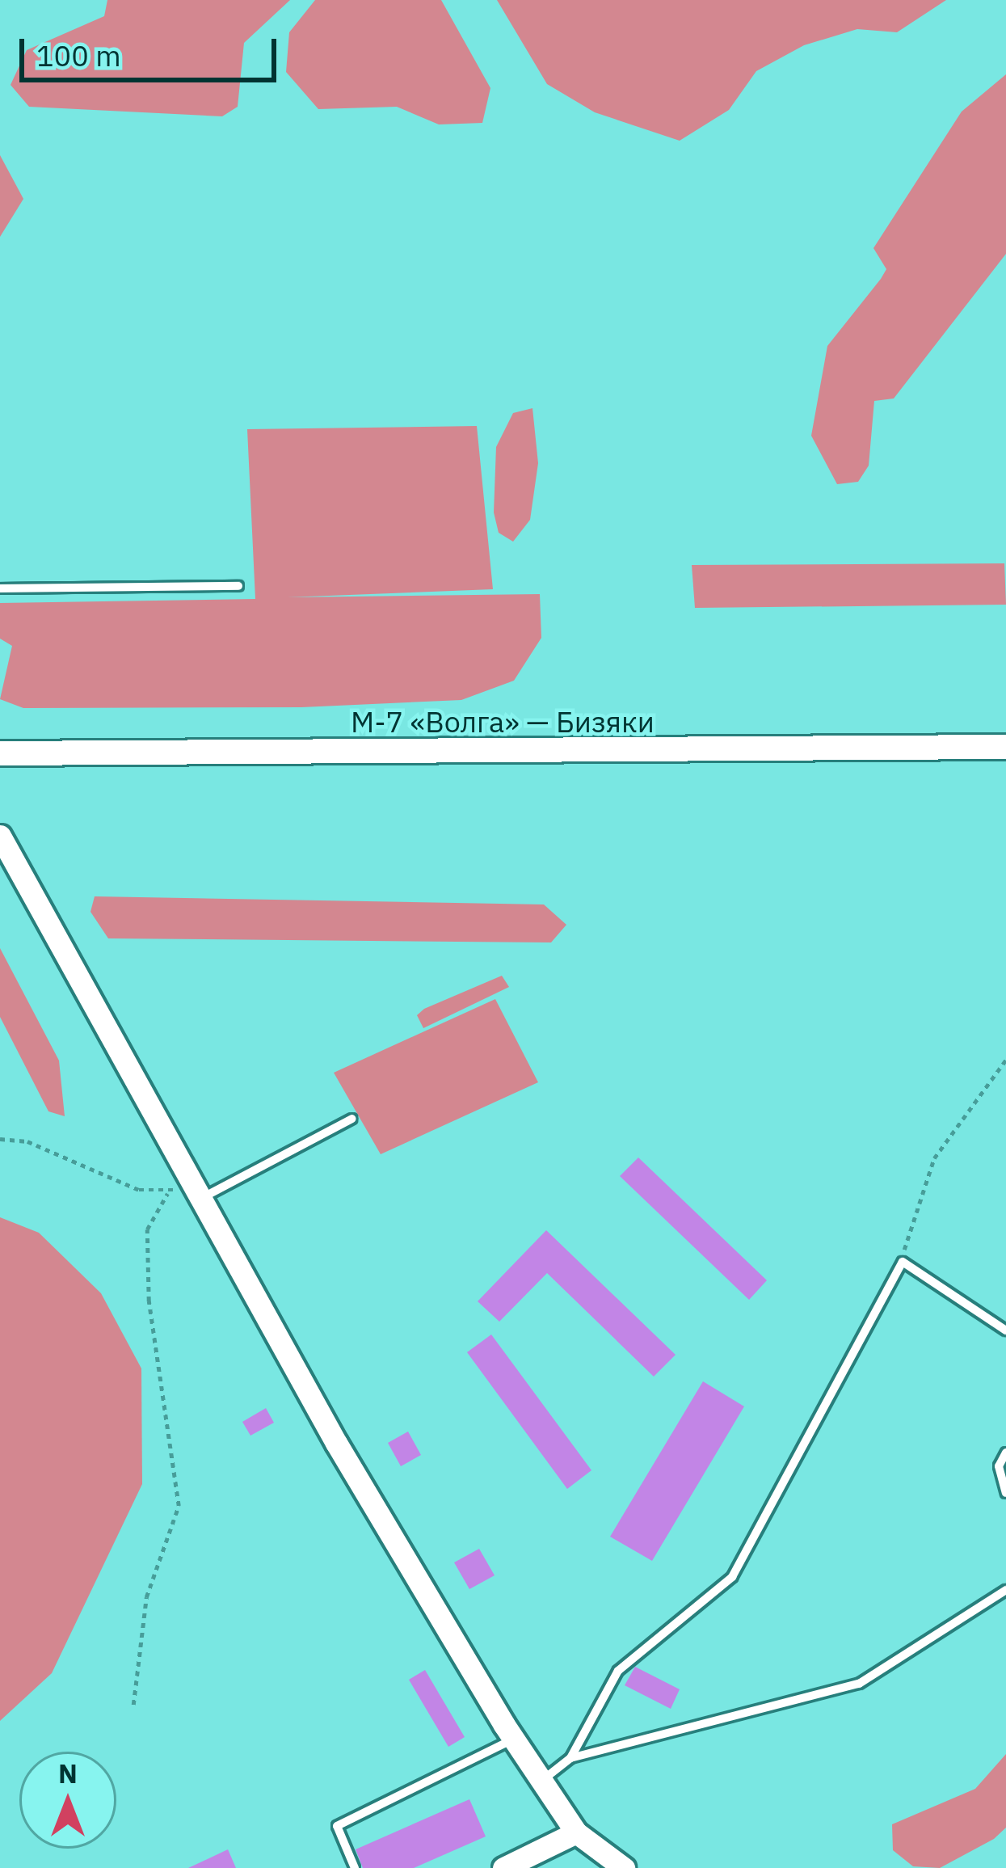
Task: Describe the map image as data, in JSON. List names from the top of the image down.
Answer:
{
  "streets": {
    "main road": ["М-7 «Волга» — Бизяки"]
  },
  "scale_bar": "100 m",
  "north": "top"
}
